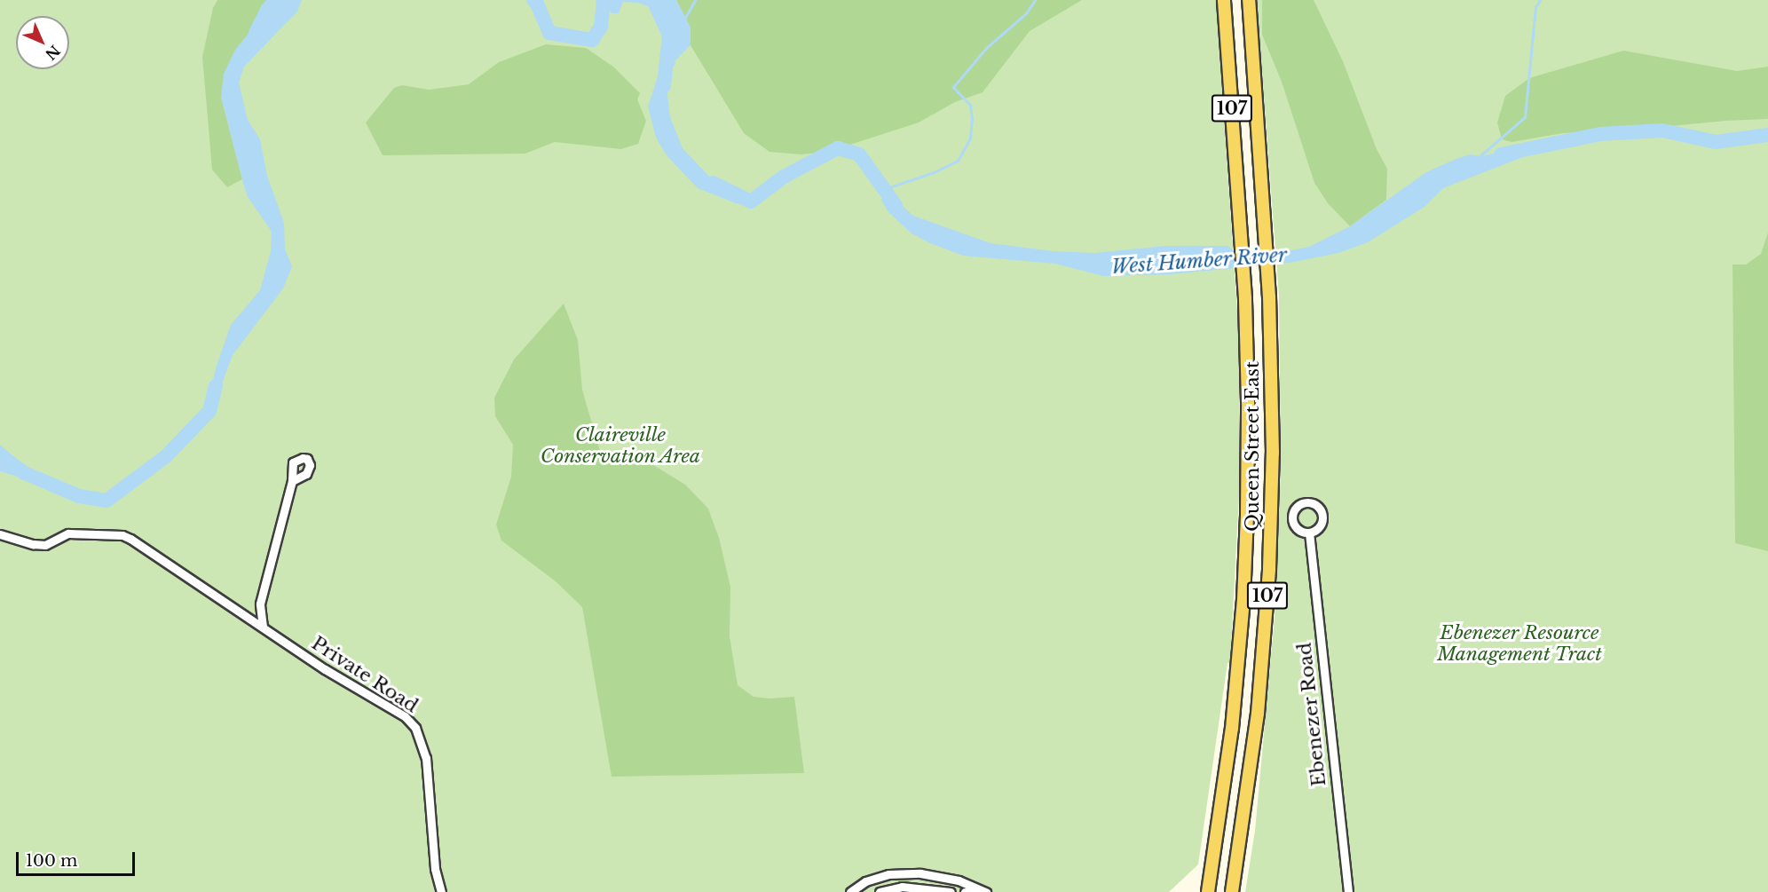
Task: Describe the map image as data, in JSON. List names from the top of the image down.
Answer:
{
  "streets": {
    "main road": ["107", "Queen Street East"],
    "street": ["Private Road", "Ebenezer Road"]
  },
  "water": ["West Humber River"],
  "parks": ["Claireville Conservation Area", "Ebenezer Resource Management Tract"],
  "scale_bar": "100 m",
  "north": "bottom right"
}
